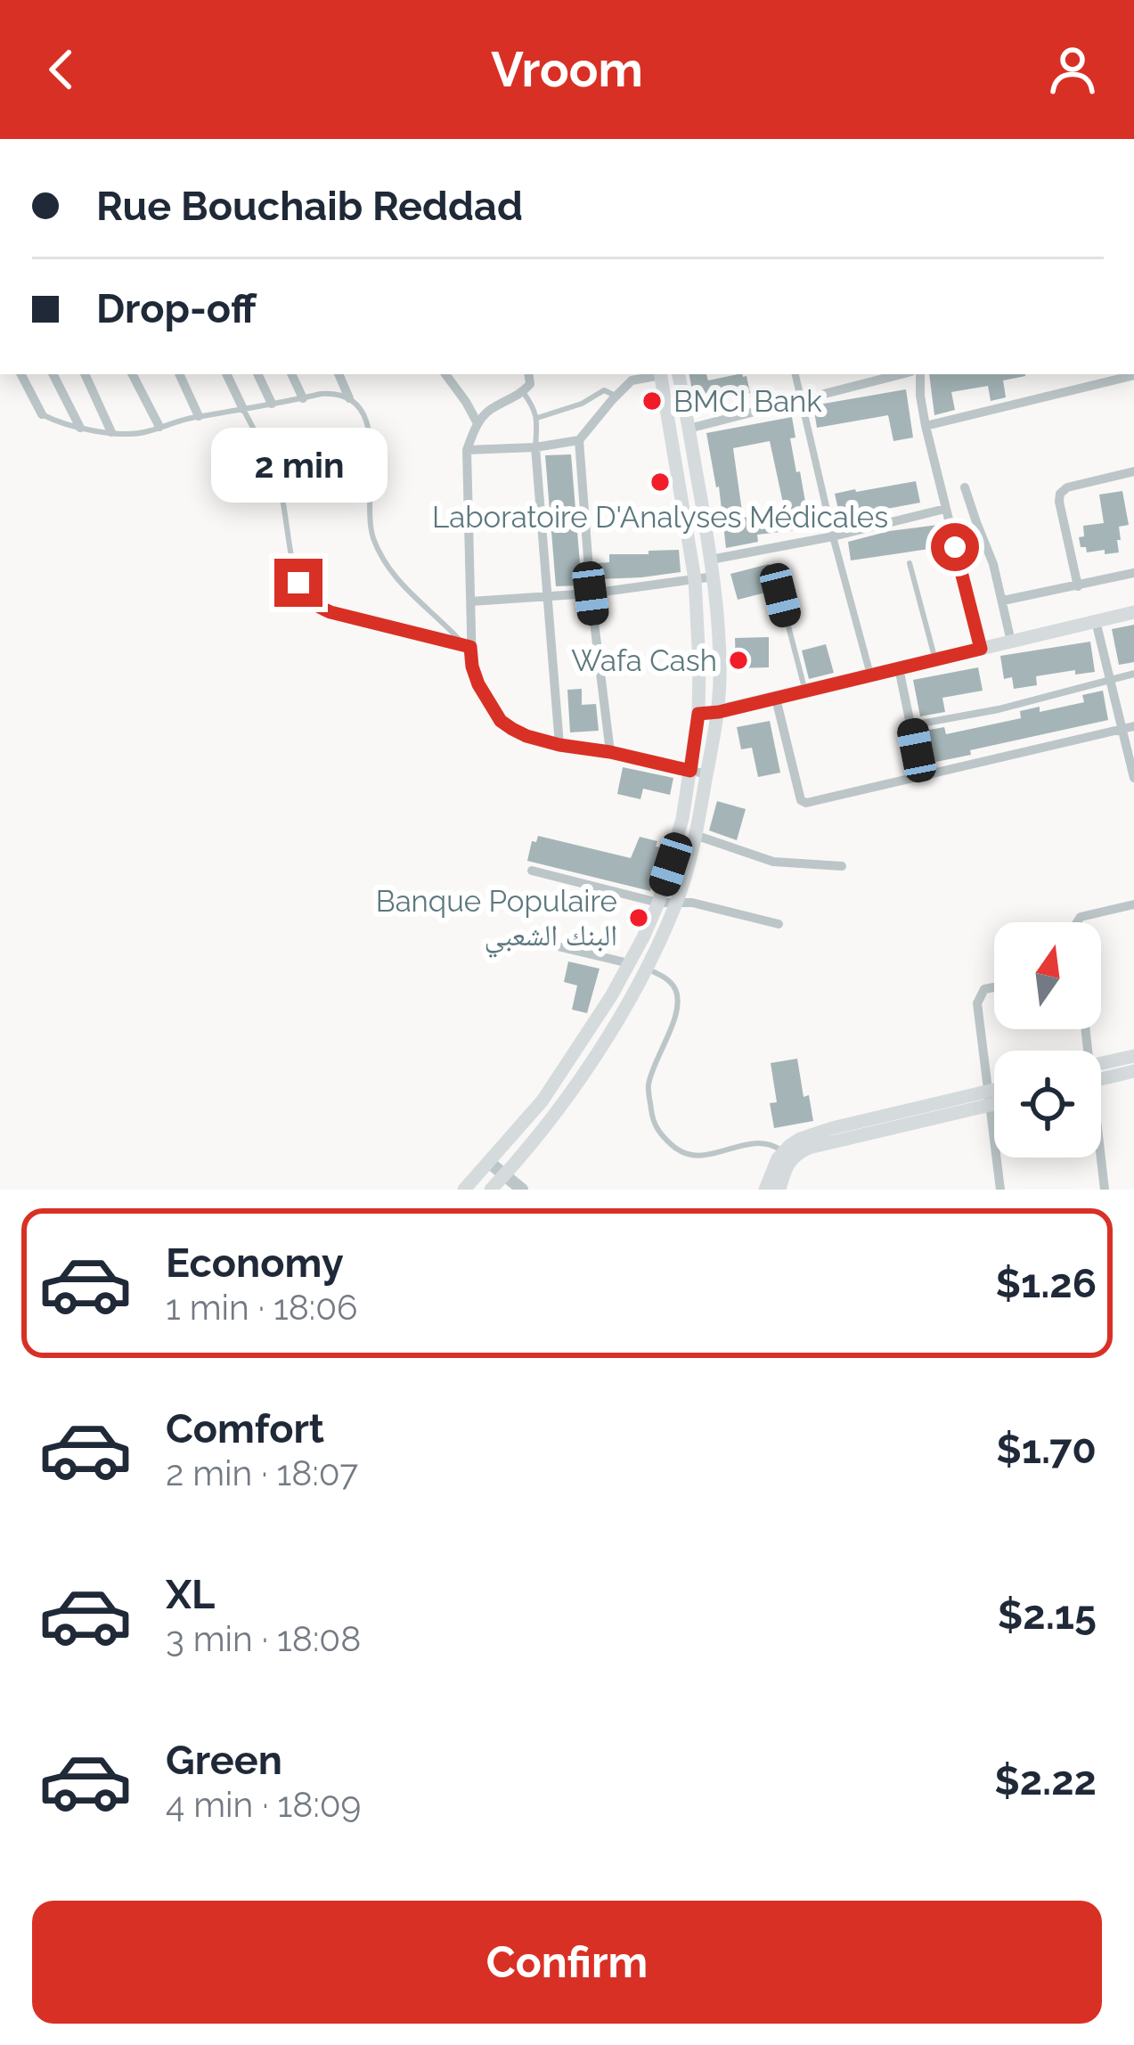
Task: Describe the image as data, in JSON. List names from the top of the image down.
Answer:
{
  "places": [
    "BMCI Bank",
    "Laboratoire D'Analyses Médicales",
    "Wafa Cash",
    "Banque Populaire البنك الشعبي"
  ],
  "north": "top",
  "page": {
    "header": "Vroom",
    "banner": ["Rue Bouchaib Reddad", "Drop-off"],
    "bubble": "2 min",
    "list": [
      {
        "name": "Economy",
        "note": "1 min · 18:06",
        "value": "$1.26"
      },
      {
        "name": "Comfort",
        "note": "2 min · 18:07",
        "value": "$1.70"
      },
      {
        "name": "XL",
        "note": "3 min · 18:08",
        "value": "$2.15"
      },
      {
        "name": "Green",
        "note": "4 min · 18:09",
        "value": "$2.22"
      }
    ],
    "buttons": "Confirm"
  }
}
